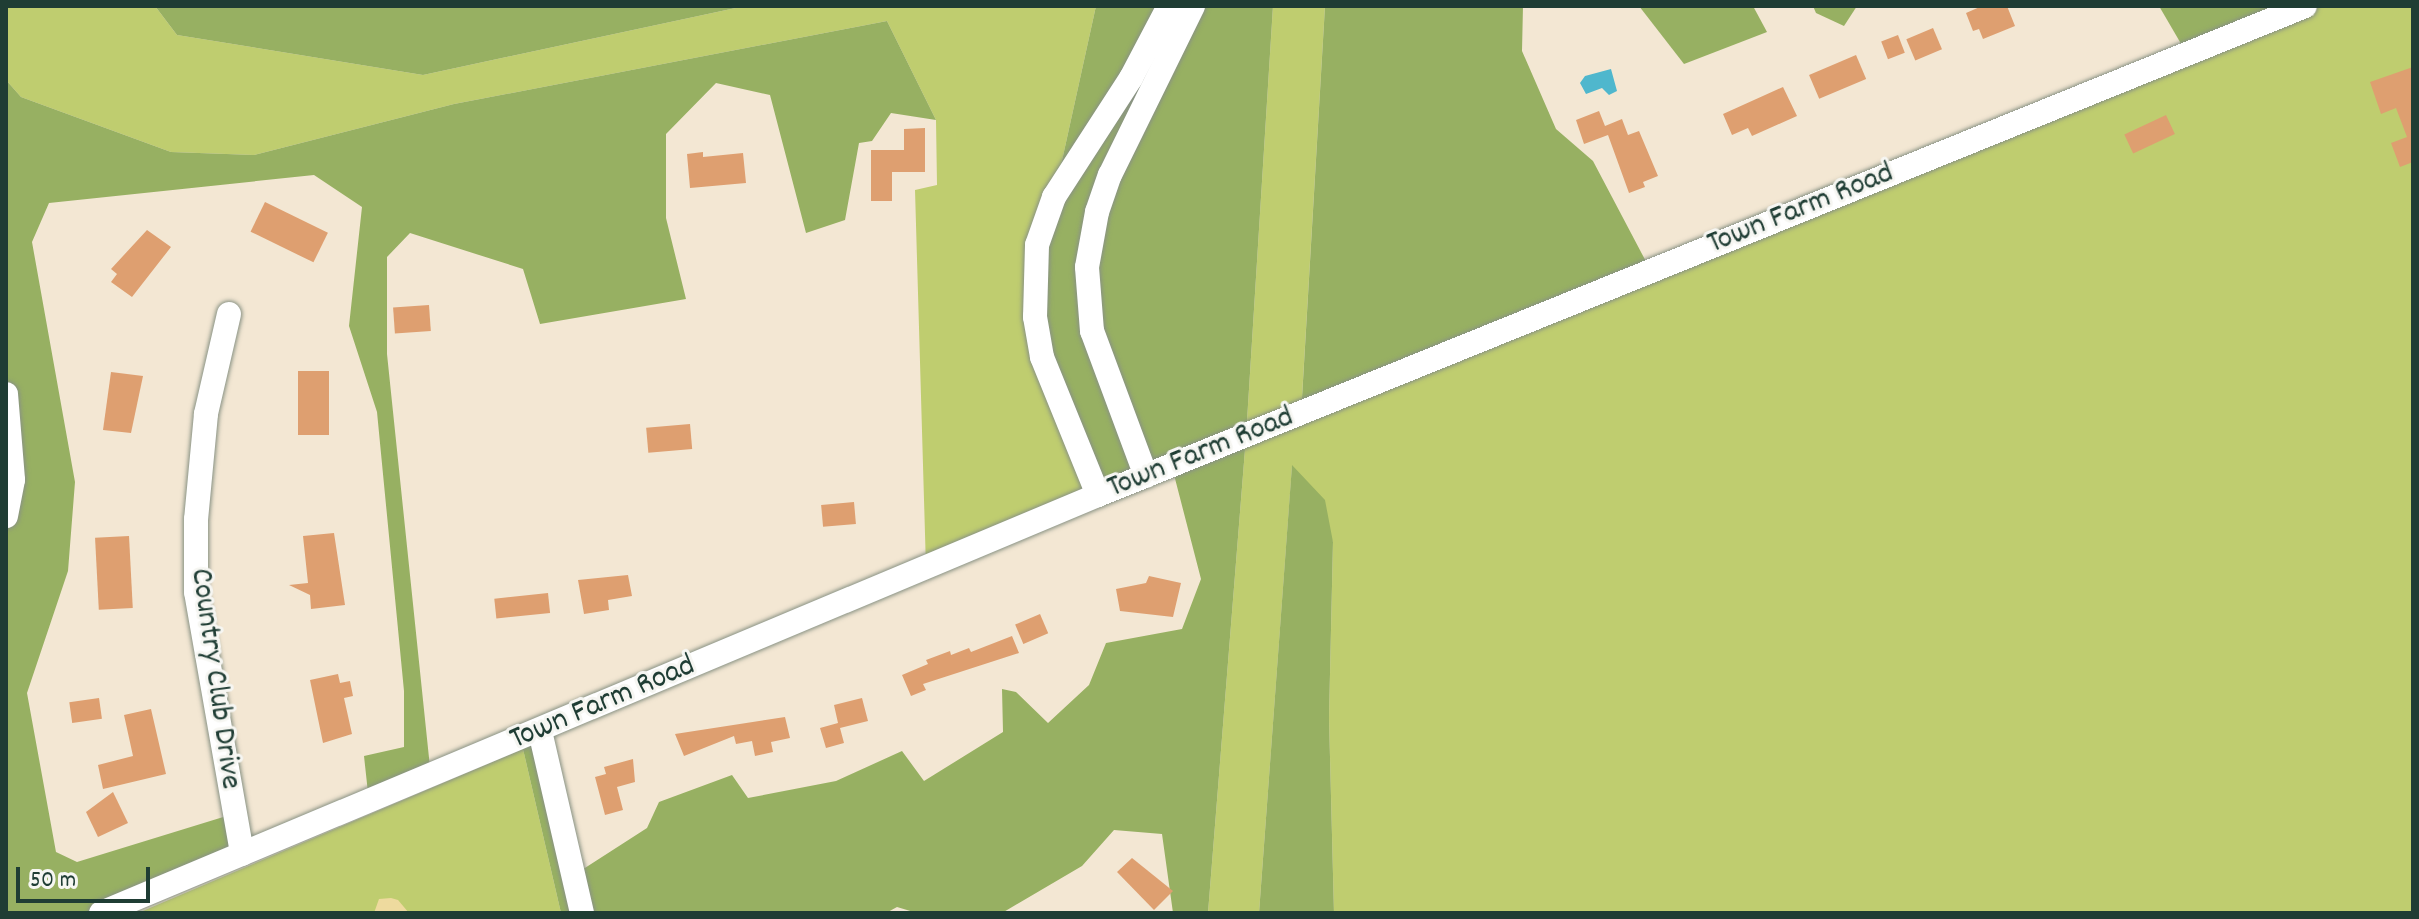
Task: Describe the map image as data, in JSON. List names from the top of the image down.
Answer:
{
  "streets": {
    "street": ["Town Farm Road", "Country Club Drive"]
  },
  "crossings": [
    ["Town Farm Road", "Country Club Drive"]
  ],
  "scale_bar": "50 m"
}
